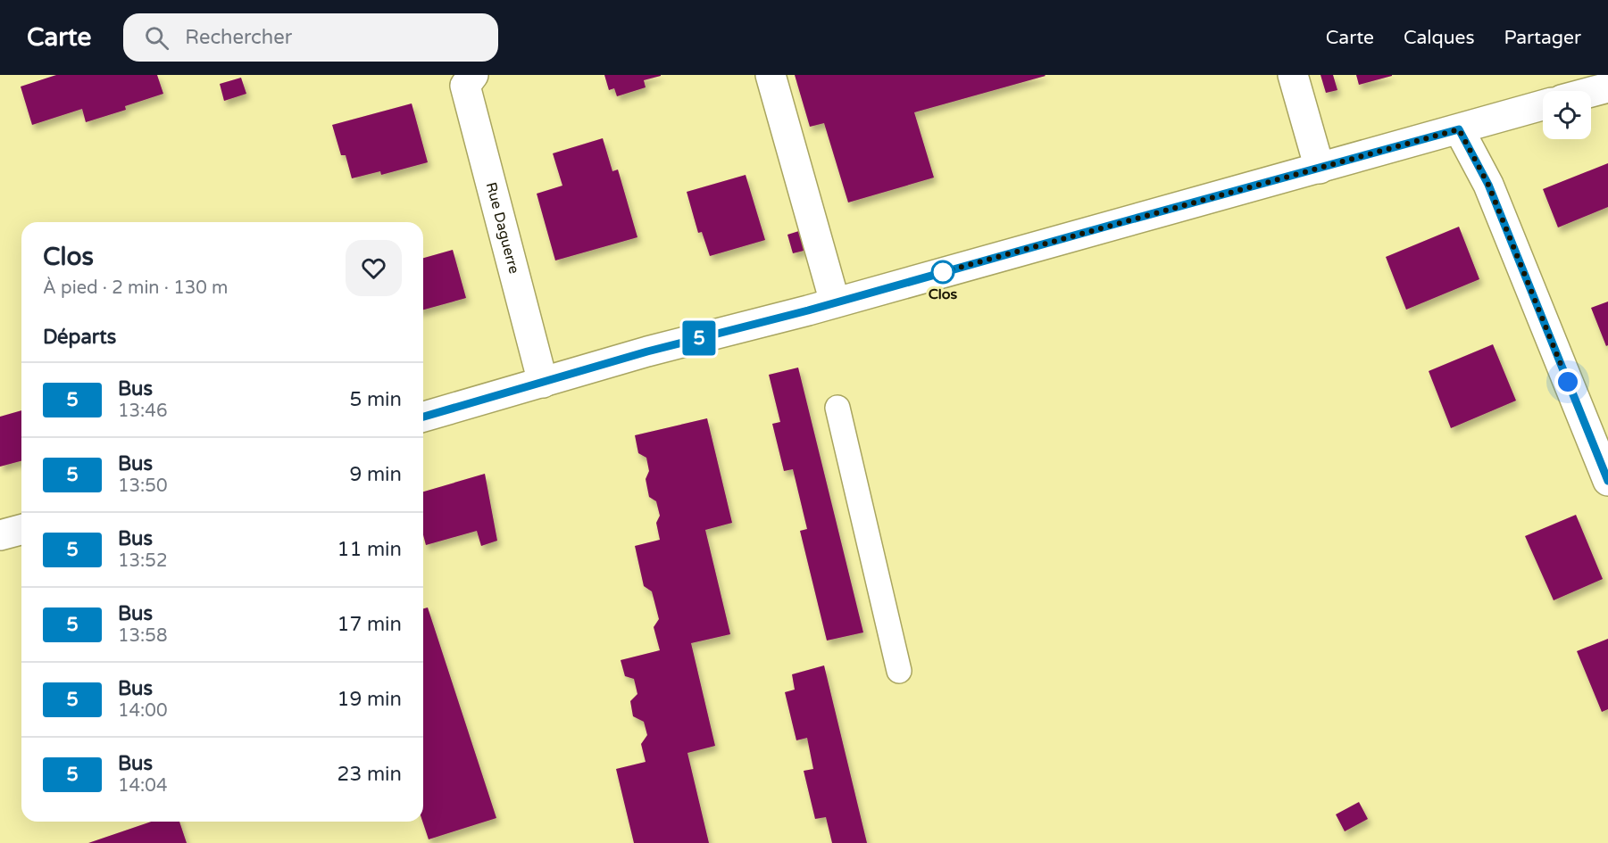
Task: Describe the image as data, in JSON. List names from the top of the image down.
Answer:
{
  "streets": {
    "street": ["Rue Daguerre"]
  },
  "places": ["Clos"],
  "lines": ["bus line 5"],
  "page": {
    "header": "Carte",
    "search": "Rechercher",
    "nav": ["Carte", "Calques", "Partager"],
    "on_map": "5",
    "heading": [
      ["Clos", "À pied · 2 min · 130 m"],
      "Départs"
    ],
    "list": [
      {
        "mark": "5",
        "name": "Bus",
        "note": "13:46",
        "value": "5 min"
      },
      {
        "mark": "5",
        "name": "Bus",
        "note": "13:50",
        "value": "9 min"
      },
      {
        "mark": "5",
        "name": "Bus",
        "note": "13:52",
        "value": "11 min"
      },
      {
        "mark": "5",
        "name": "Bus",
        "note": "13:58",
        "value": "17 min"
      },
      {
        "mark": "5",
        "name": "Bus",
        "note": "14:00",
        "value": "19 min"
      },
      {
        "mark": "5",
        "name": "Bus",
        "note": "14:04",
        "value": "23 min"
      }
    ]
  }
}
